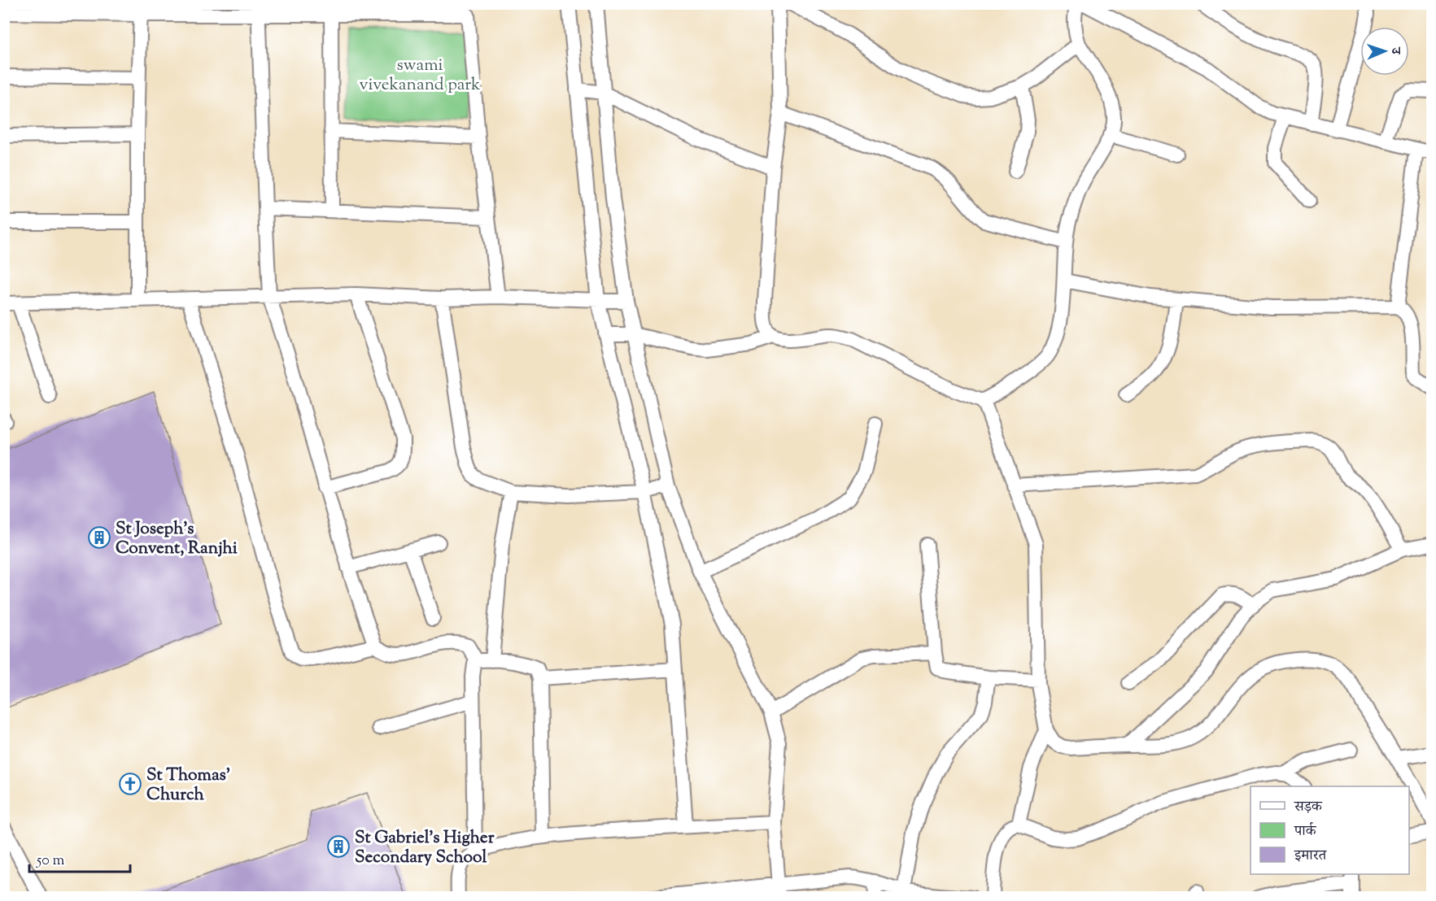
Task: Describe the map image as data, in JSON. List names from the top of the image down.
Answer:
{
  "parks": ["swami vivekanand park"],
  "places": {
    "building": ["St Joseph's Convent, Ranjhi", "St Gabriel's Higher Secondary School"],
    "church": ["St Thomas' Church"]
  },
  "legend": ["सड़क", "पार्क", "इमारत"],
  "scale_bar": "50 m",
  "north": "right"
}
